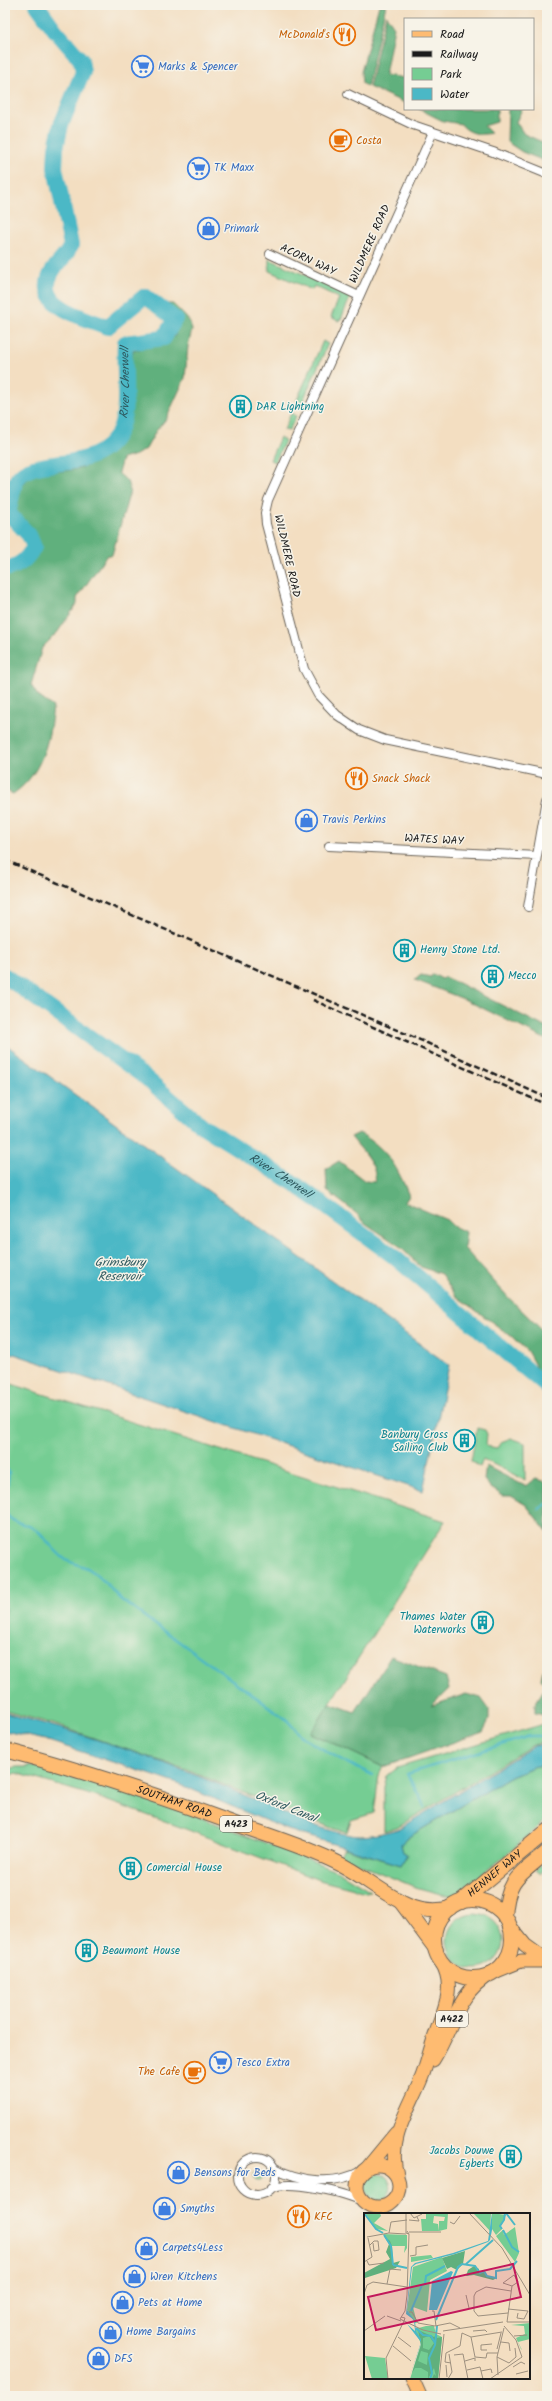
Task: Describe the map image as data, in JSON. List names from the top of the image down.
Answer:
{
  "streets": {
    "highway": ["SOUTHAM ROAD", "A423", "HENNEF WAY"],
    "main road": ["A422"],
    "street": ["WILDMERE ROAD", "ACORN WAY", "WATES WAY"]
  },
  "crossings": [
    ["WILDMERE ROAD", "ACORN WAY"],
    ["SOUTHAM ROAD", "HENNEF WAY"],
    ["SOUTHAM ROAD", "A422"],
    ["HENNEF WAY", "A422"]
  ],
  "water": ["River Cherwell", "Grimsbury Reservoir", "Oxford Canal"],
  "places": {
    "restaurant": ["McDonald's", "Snack Shack", "KFC"],
    "supermarket": ["Marks & Spencer", "TK Maxx", "Tesco Extra"],
    "cafe": ["Costa", "The Cafe"],
    "shop": [
      "Primark",
      "Travis Perkins",
      "Bensons for Beds",
      "Smyths",
      "Carpets4Less",
      "Wren Kitchens",
      "Pets at Home",
      "Home Bargains",
      "DFS"
    ],
    "building": [
      "DAR Lightning",
      "Henry Stone Ltd.",
      "Mecco",
      "Banbury Cross Sailing Club",
      "Thames Water Waterworks",
      "Comercial House",
      "Beaumont House",
      "Jacobs Douwe Egberts"
    ]
  },
  "legend": [
    "Road",
    "Railway",
    "Park",
    "Water"
  ]
}
